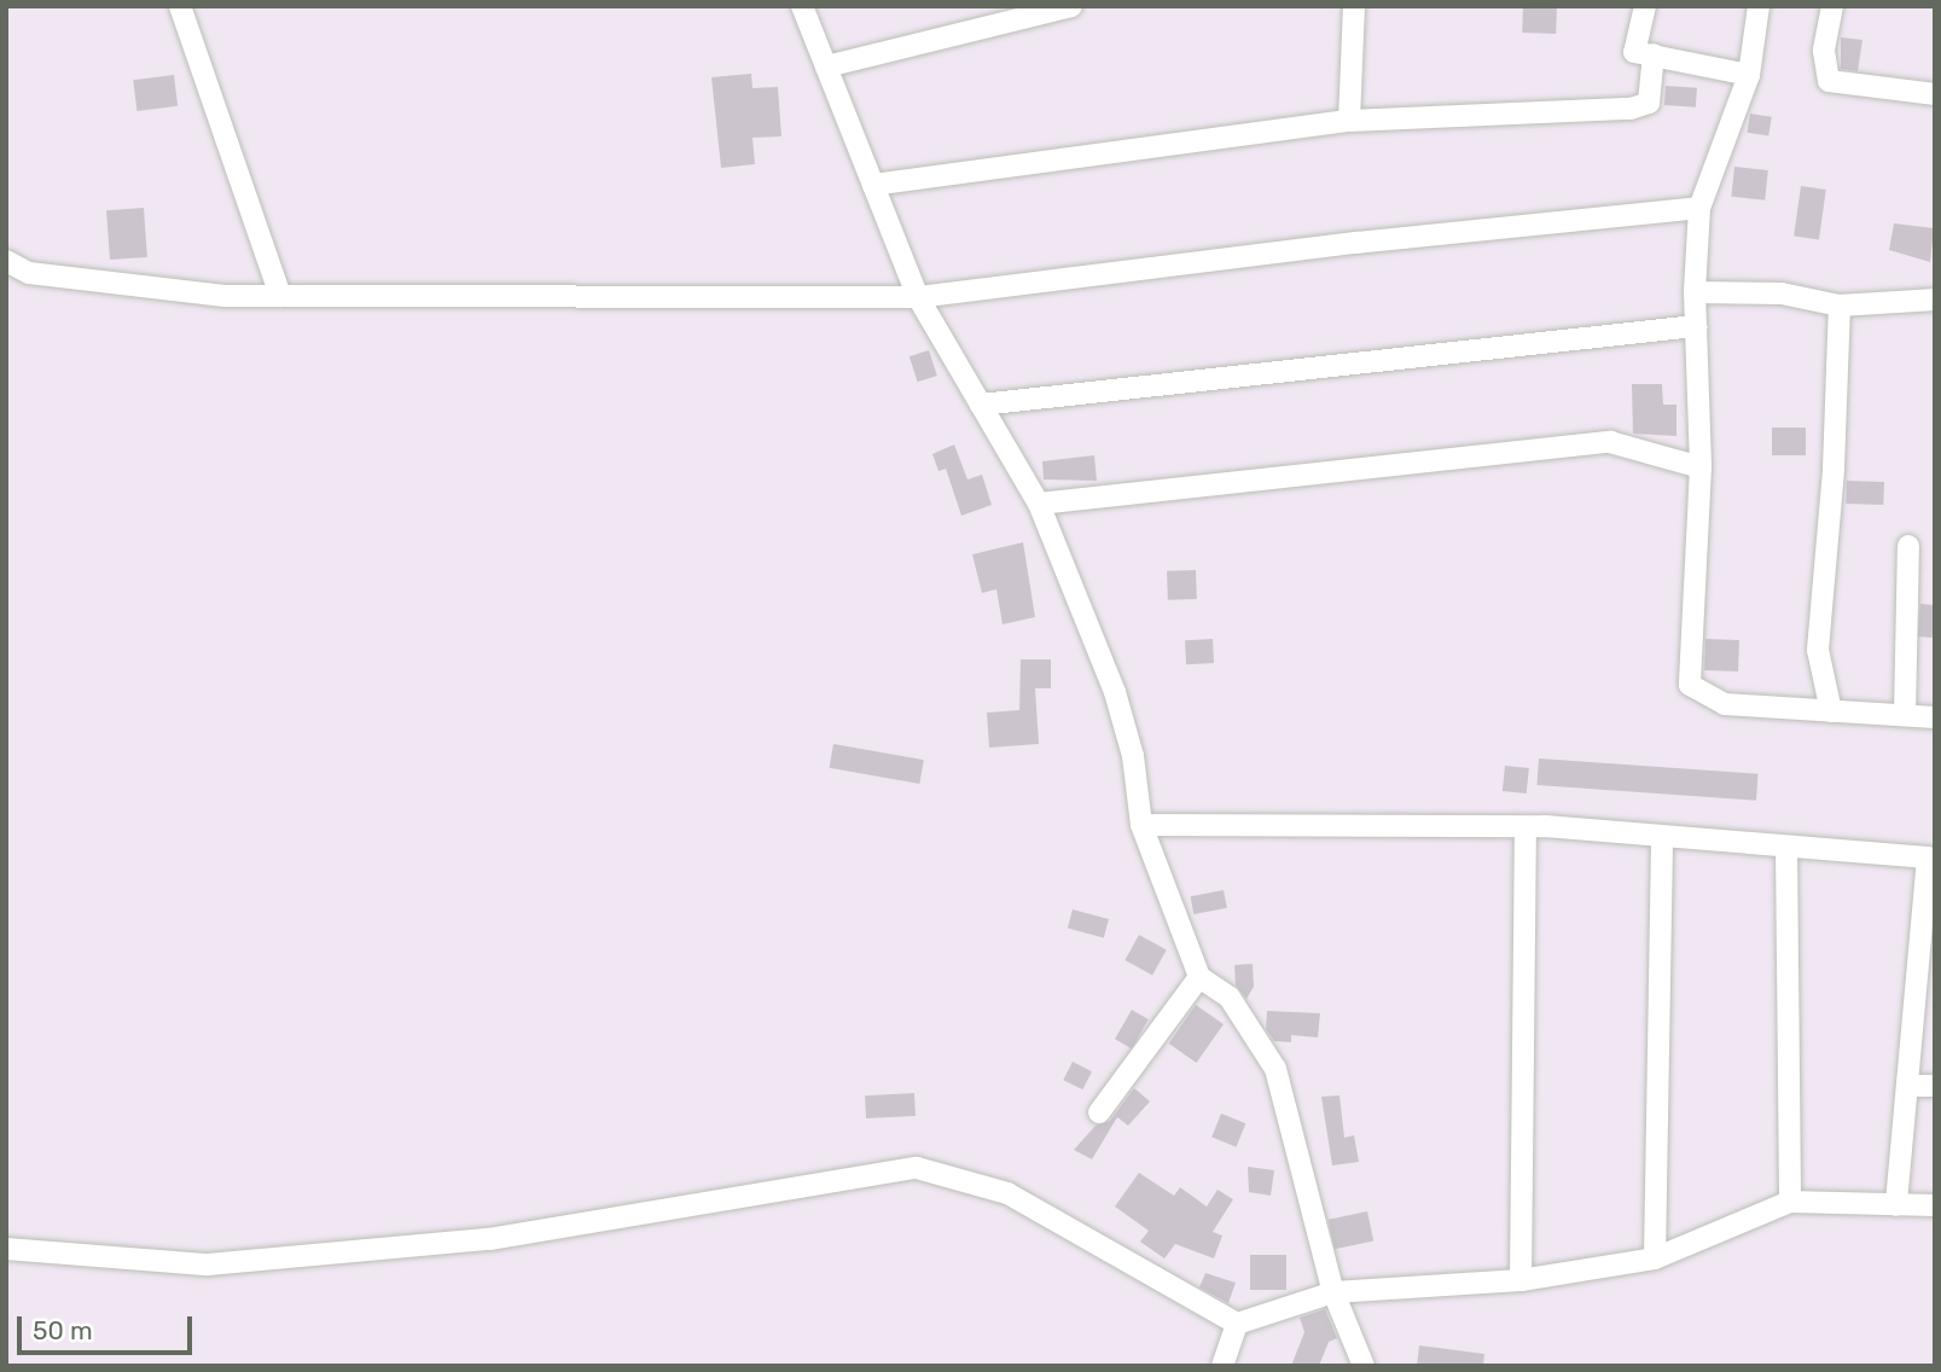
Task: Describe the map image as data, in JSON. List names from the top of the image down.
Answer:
{
  "scale_bar": "50 m"
}
